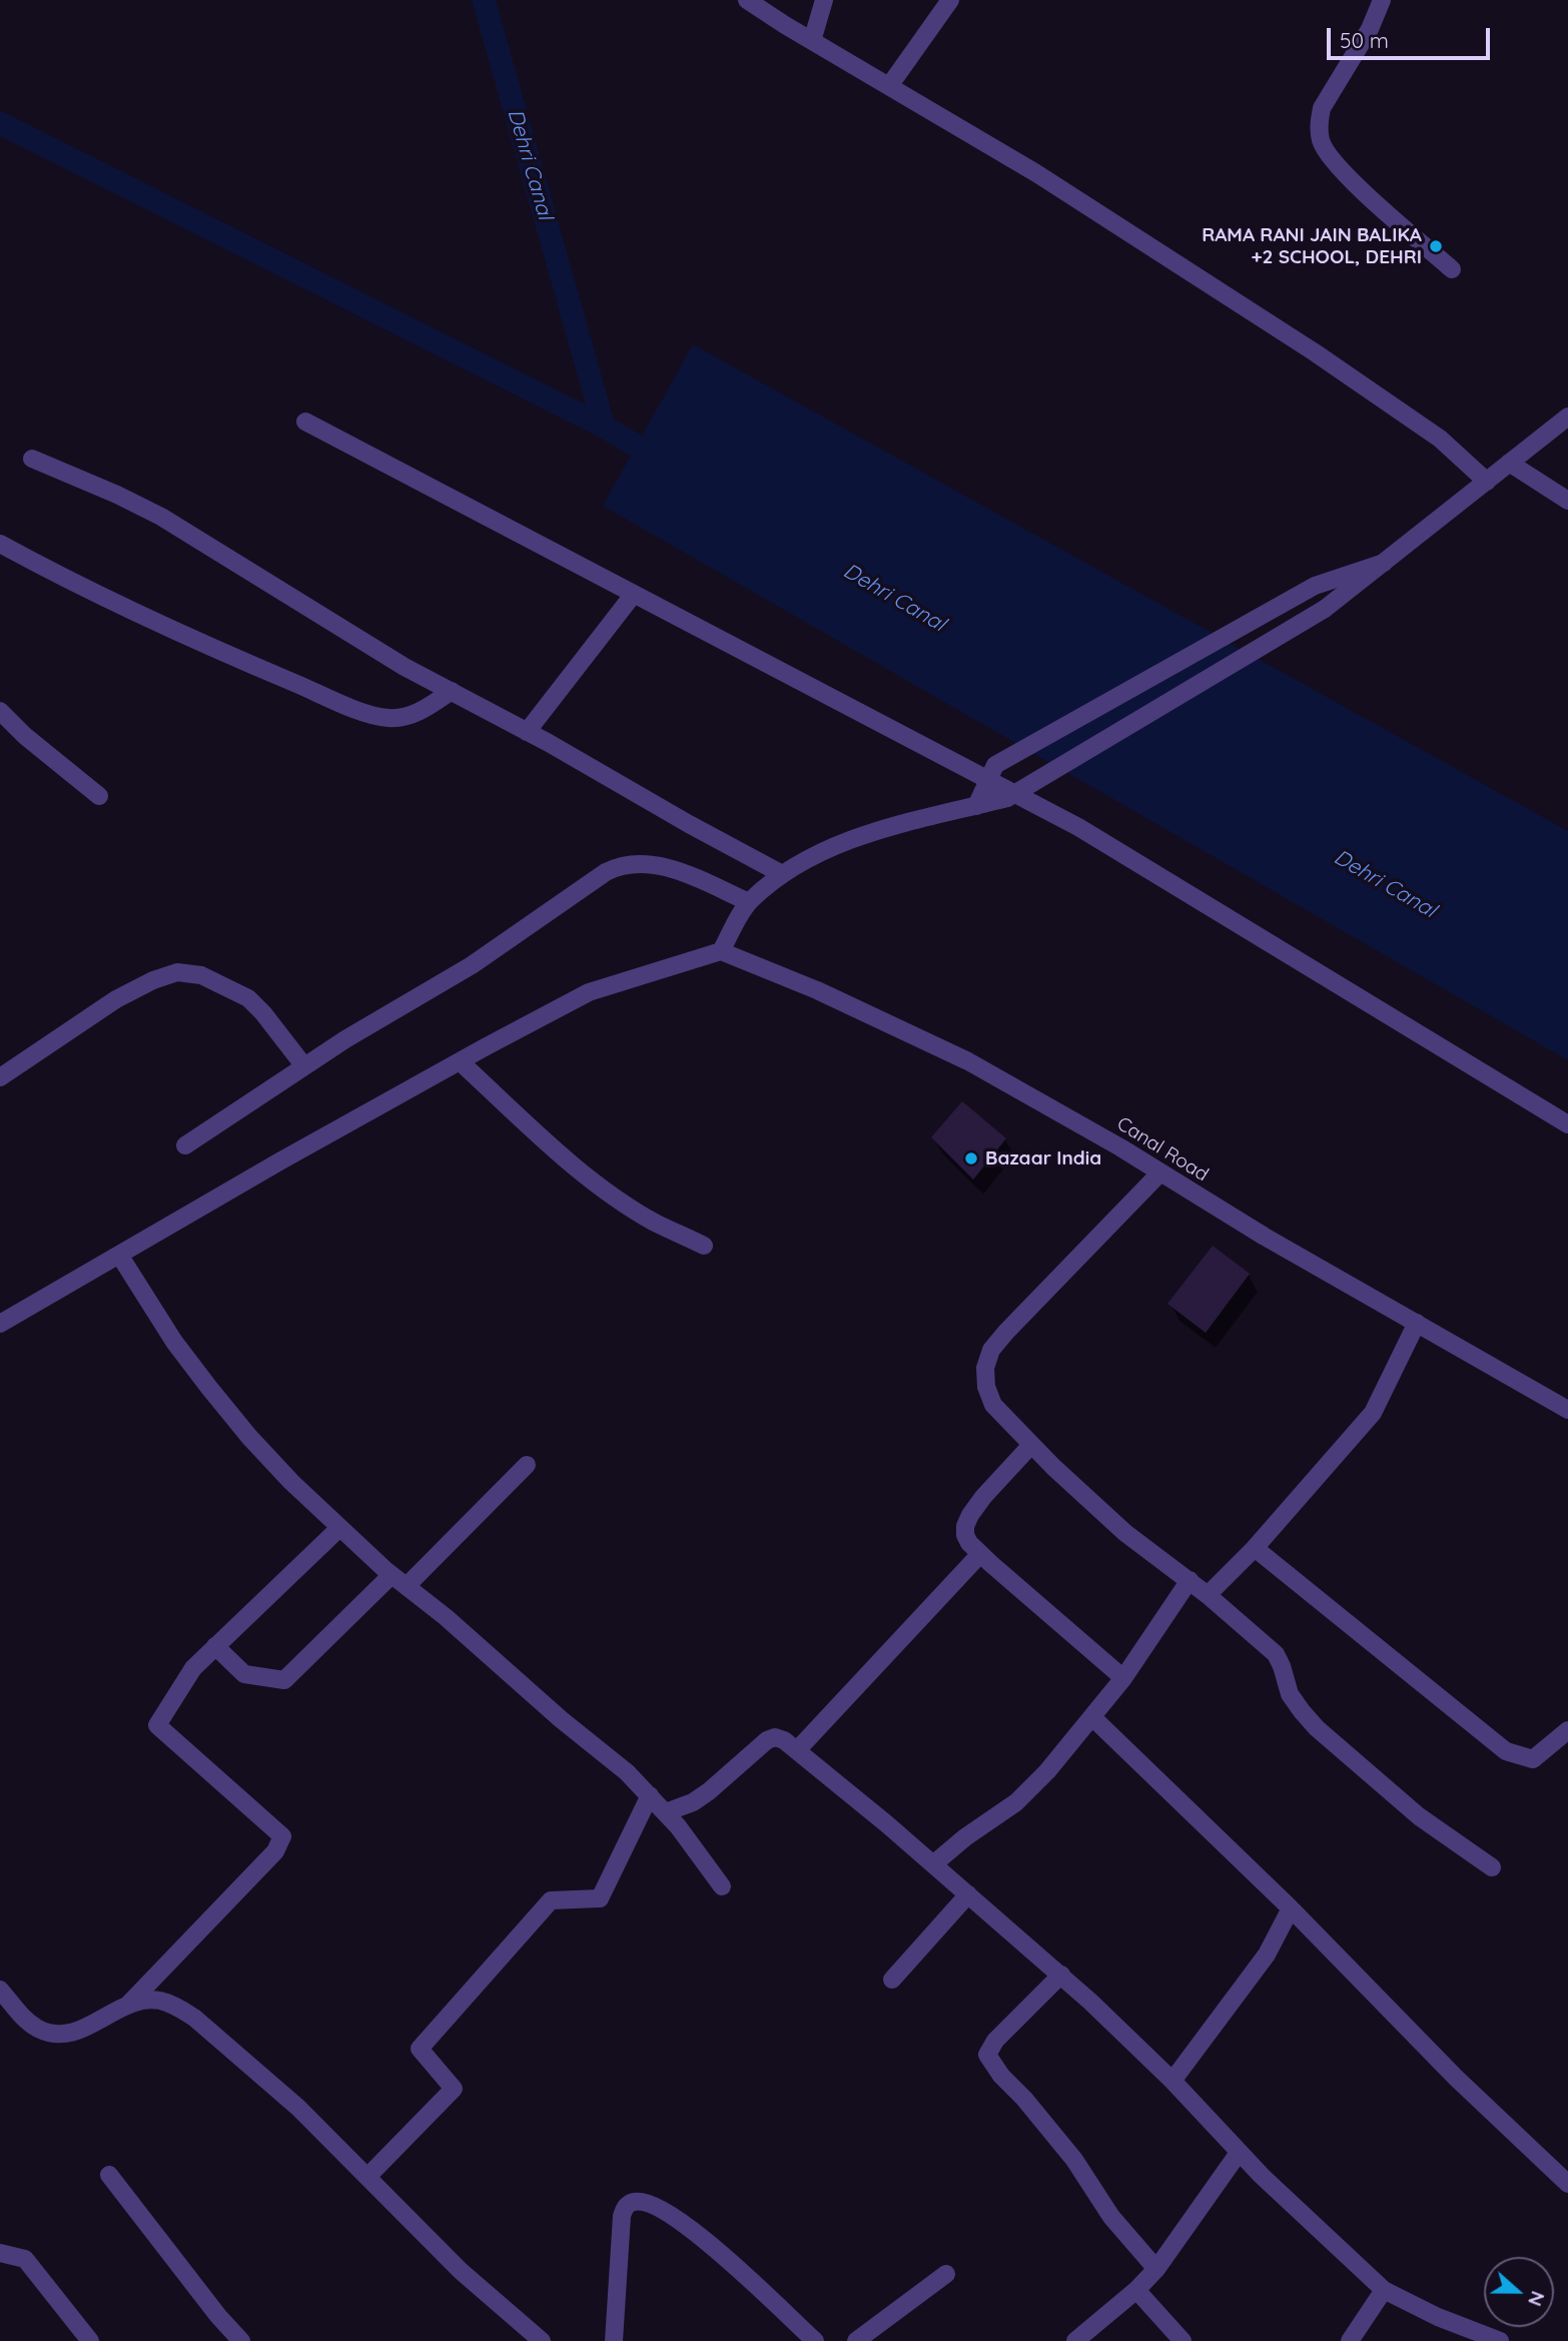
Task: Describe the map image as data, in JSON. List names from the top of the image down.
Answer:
{
  "streets": {
    "street": ["Canal Road"]
  },
  "water": ["Dehri Canal"],
  "places": ["RAMA RANI JAIN BALIKA +2 SCHOOL, DEHRI", "Bazaar India"],
  "scale_bar": "50 m",
  "north": "right"
}
